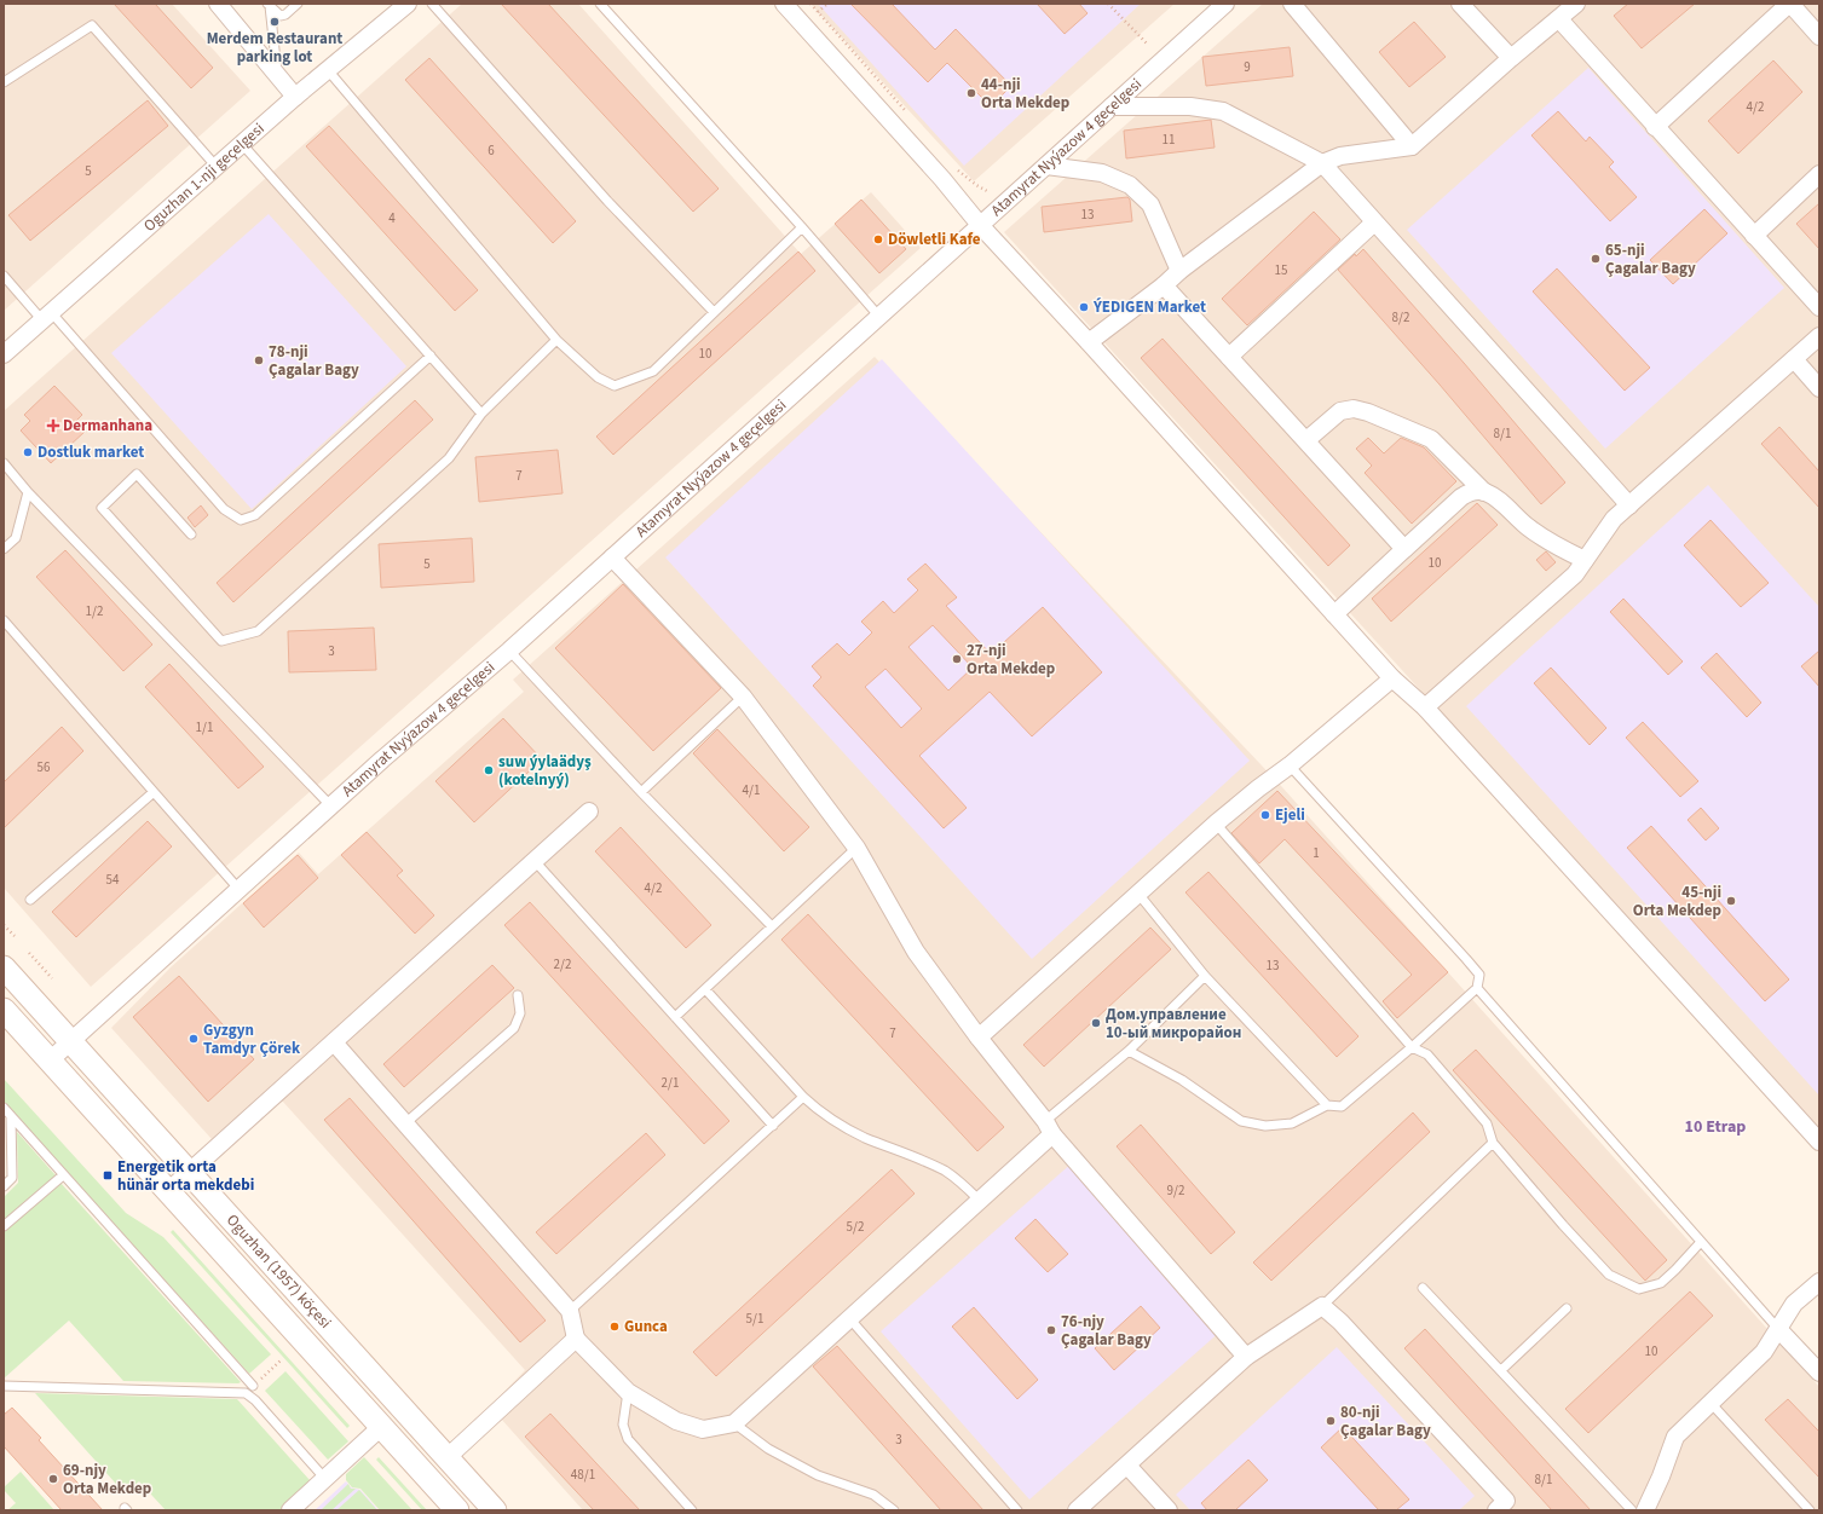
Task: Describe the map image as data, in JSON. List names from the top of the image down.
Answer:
{
  "streets": {
    "main road": ["Oguzhan (1957) köçesi"],
    "street": ["Atamyrat Nyýazow 4 geçelgesi", "Oguzhan 1-nji geçelgesi"]
  },
  "crossings": [
    ["Atamyrat Nyýazow 4 geçelgesi", "Oguzhan (1957) köçesi"]
  ],
  "districts": ["10 Etrap"],
  "places": {
    "other": [
      "Merdem Restaurant parking lot",
      "44-nji Orta Mekdep",
      "Döwletli Kafe",
      "65-nji Çagalar Bagy",
      "ÝEDIGEN Market",
      "78-nji Çagalar Bagy",
      "Dostluk market",
      "27-nji Orta Mekdep",
      "suw ýylaädyş (kotelnyý)",
      "Ejeli",
      "45-nji Orta Mekdep",
      "Дом.управление 10-ый микрорайон",
      "Gyzgyn Tamdyr Çörek",
      "Gunca",
      "76-njy Çagalar Bagy",
      "80-nji Çagalar Bagy",
      "69-njy Orta Mekdep"
    ],
    "health": ["Dermanhana"],
    "transit": ["Energetik orta hünär orta mekdebi"]
  },
  "house_numbers": [
    "9",
    "4/2",
    "11",
    "6",
    "5",
    "13",
    "4",
    "15",
    "8/2",
    "10",
    "8/1",
    "7",
    "10",
    "5",
    "1/2",
    "3",
    "1/1",
    "56",
    "4/1",
    "1",
    "54",
    "4/2",
    "2/2",
    "13",
    "7",
    "2/1",
    "9/2",
    "5/2",
    "5/1",
    "10",
    "3",
    "48/1",
    "8/1"
  ]
}
